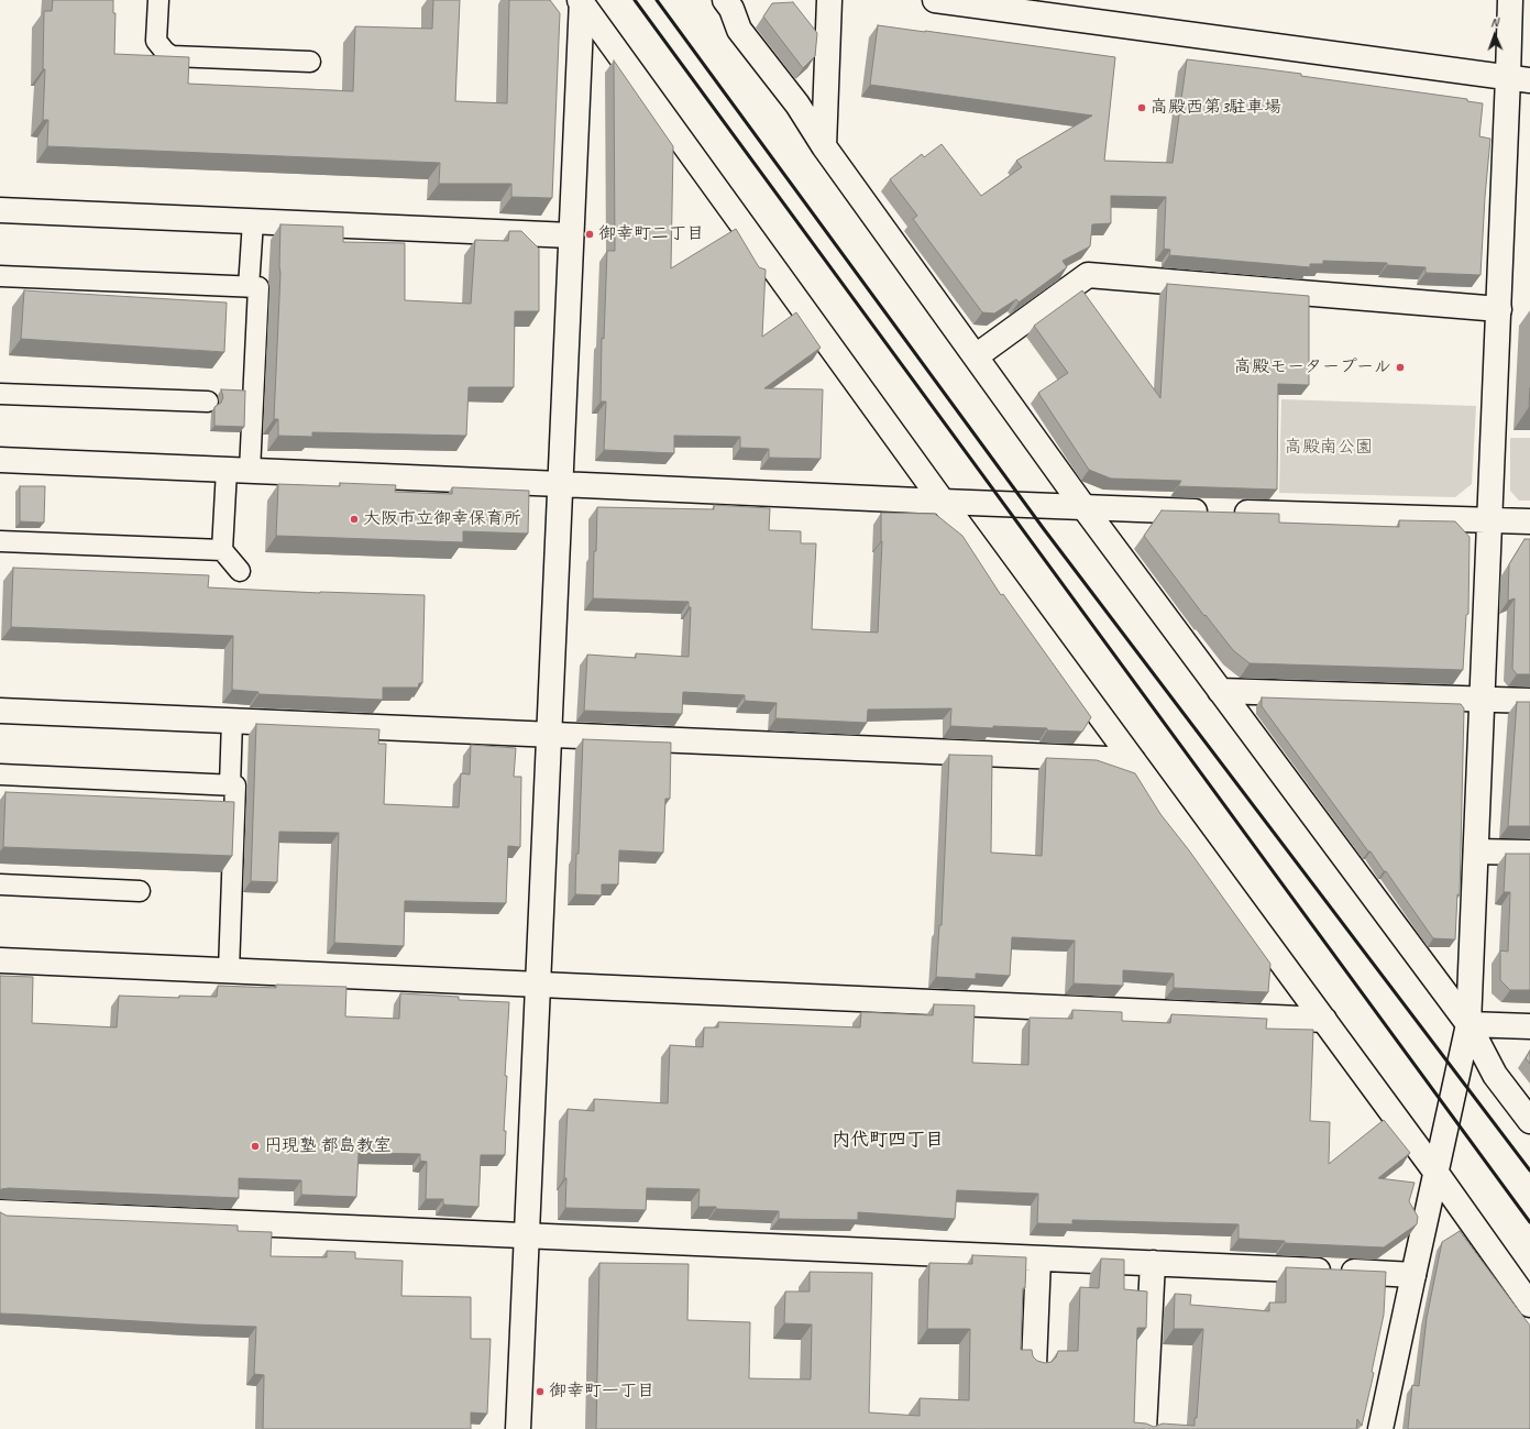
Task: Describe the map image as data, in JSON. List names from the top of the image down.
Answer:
{
  "districts": ["内代町四丁目"],
  "parks": ["高殿南公園"],
  "places": [
    "高殿西第3駐車場",
    "御幸町二丁目",
    "高殿モータープール",
    "大阪市立御幸保育所",
    "円現塾 都島教室",
    "御幸町一丁目"
  ],
  "north": "top"
}
